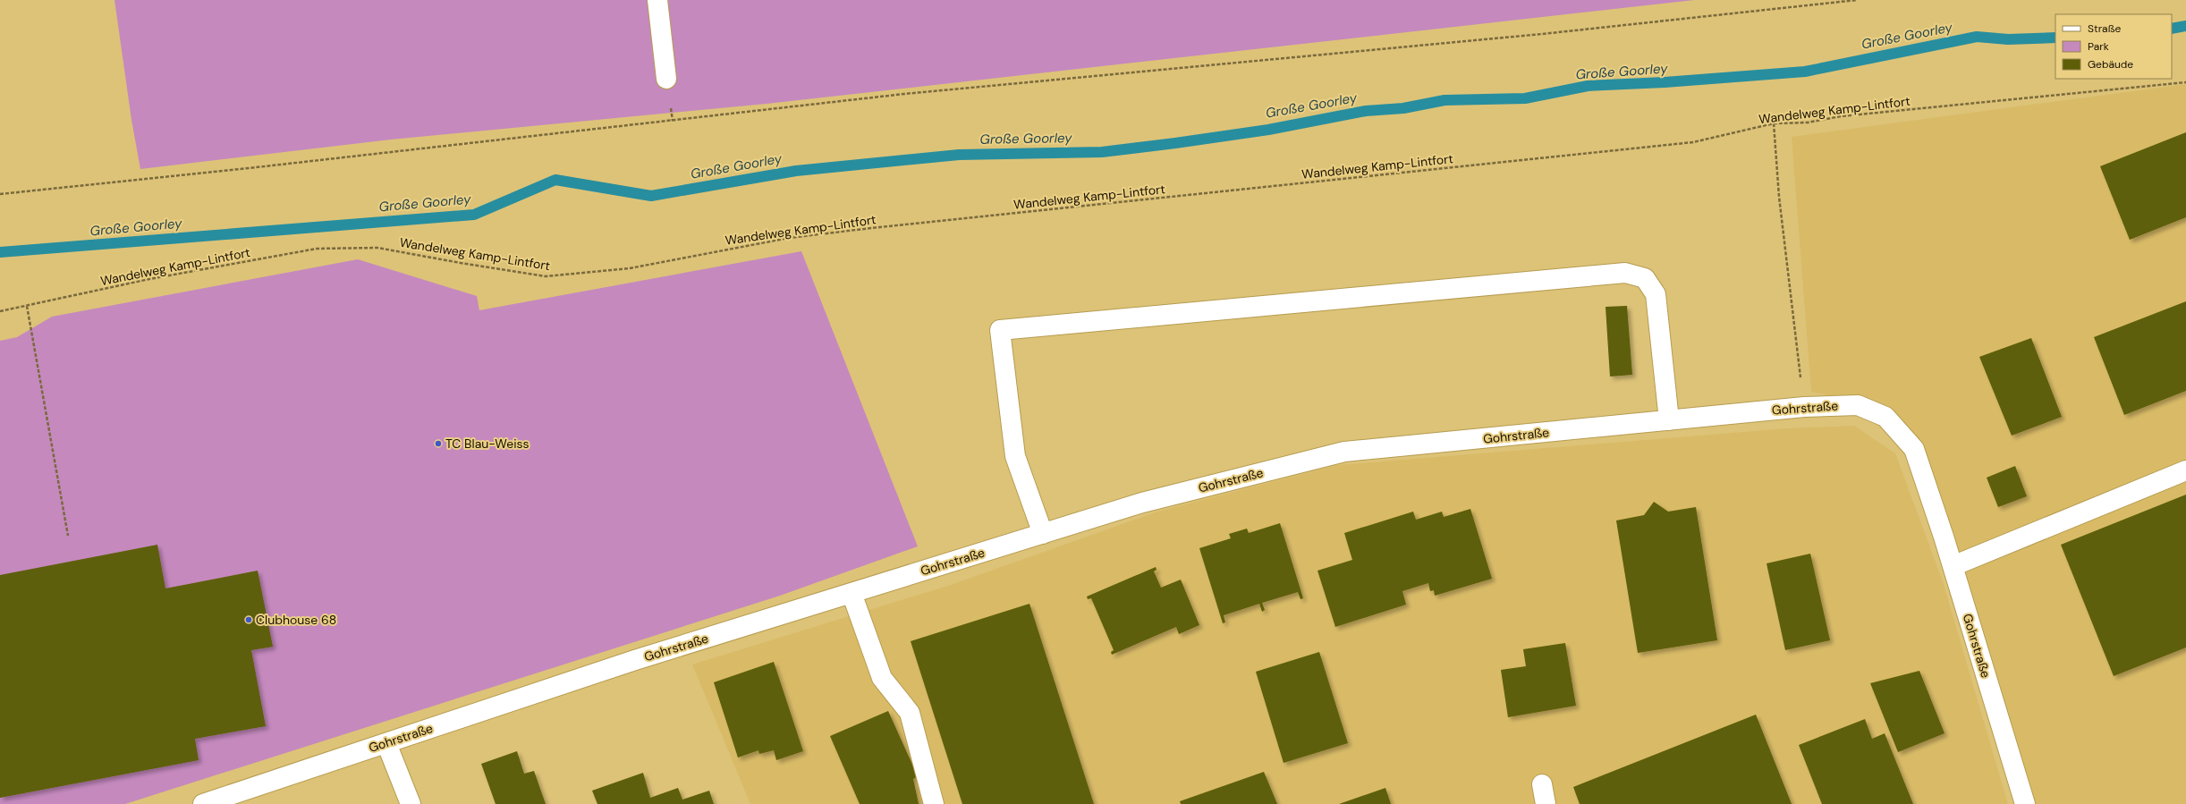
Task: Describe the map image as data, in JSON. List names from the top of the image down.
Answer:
{
  "streets": {
    "street": ["Gohrstraße"],
    "path": ["Wandelweg Kamp-Lintfort"]
  },
  "water": ["Große Goorley"],
  "places": ["TC Blau-Weiss", "Clubhouse 68"],
  "legend": ["Straße", "Park", "Gebäude"]
}
